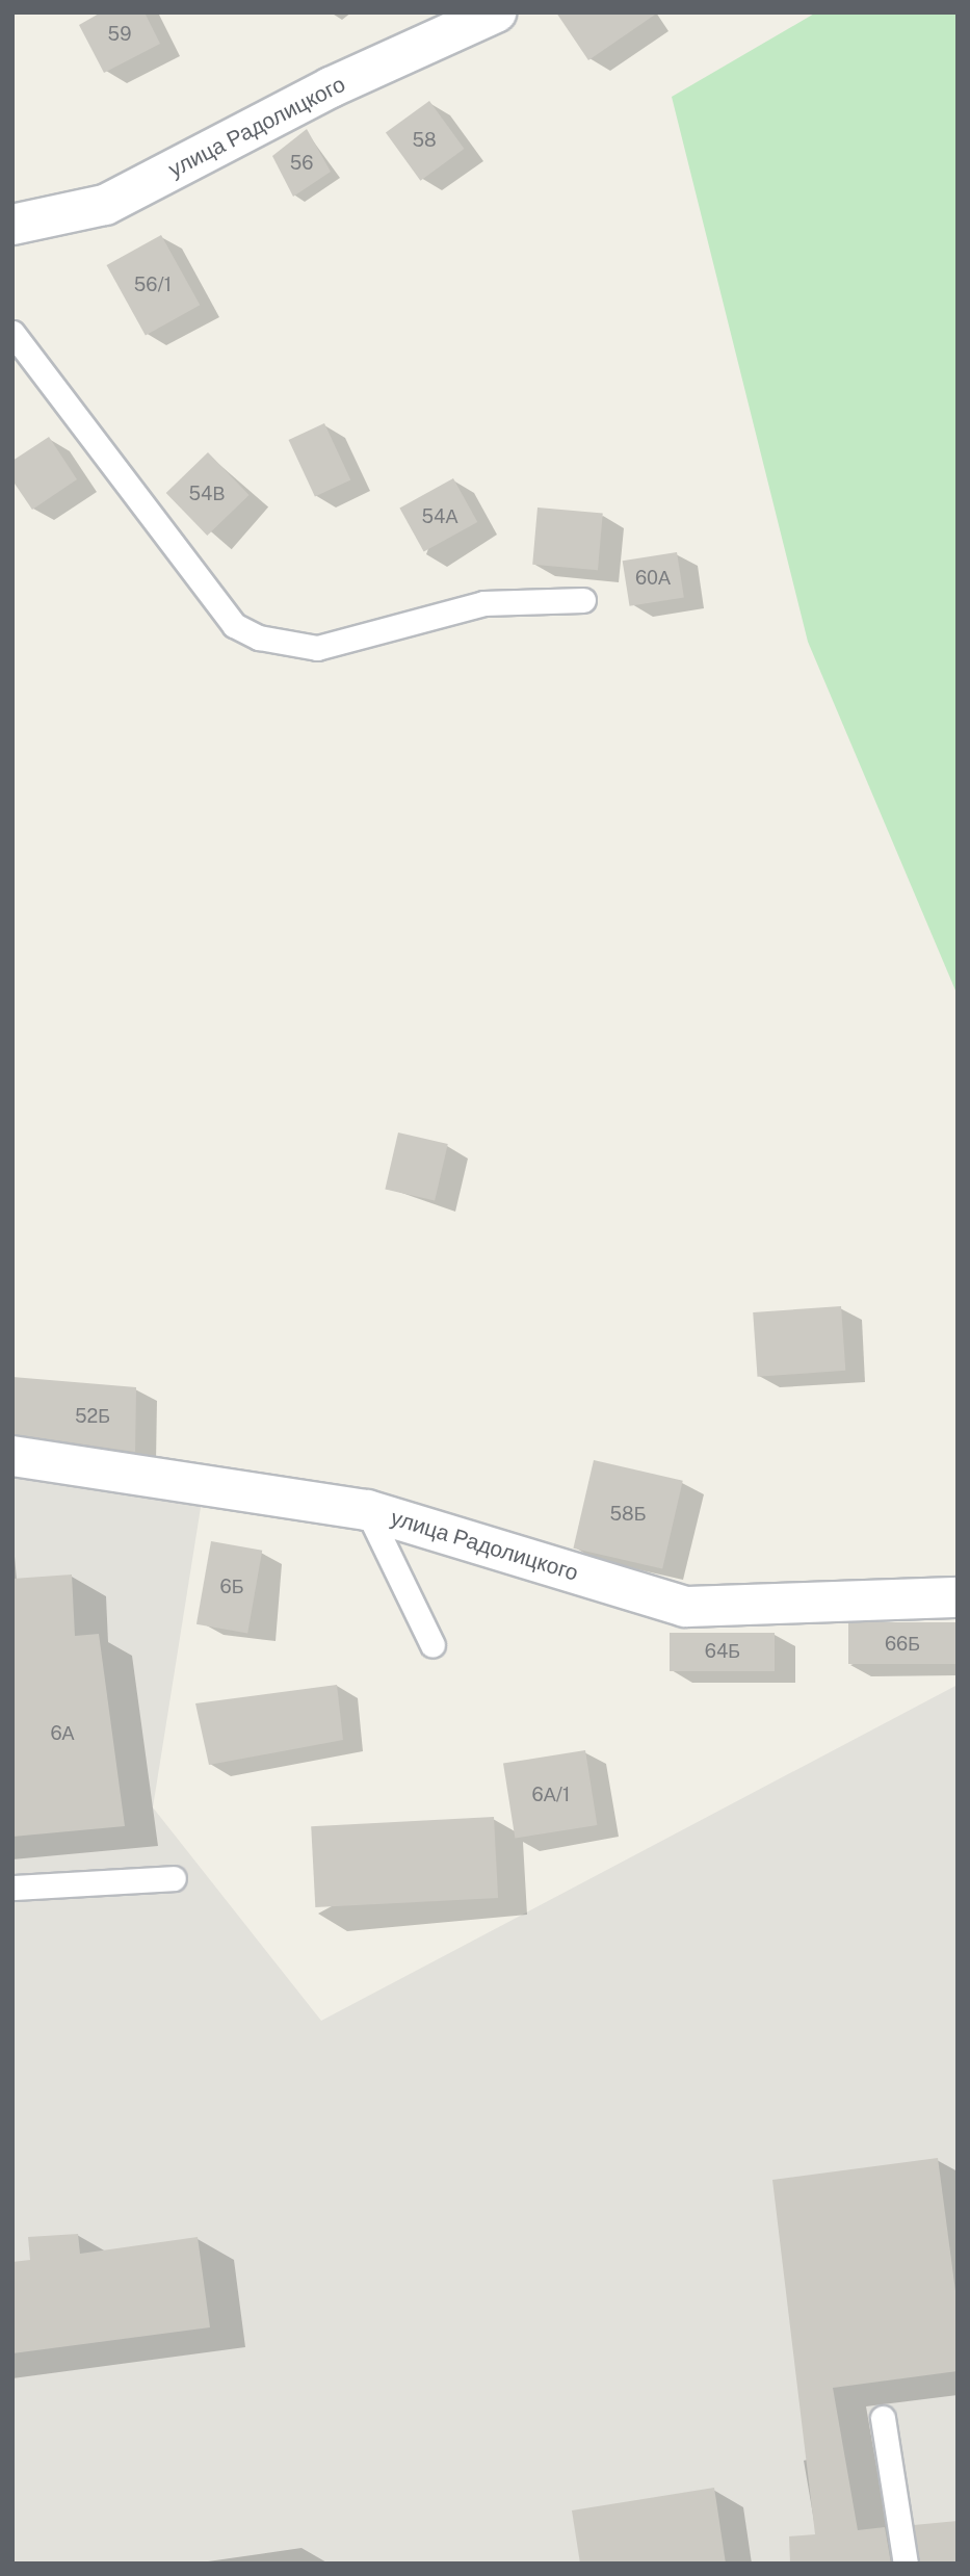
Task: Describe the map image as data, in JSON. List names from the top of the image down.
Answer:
{
  "streets": {
    "street": ["улица Радолицкого"]
  },
  "house_numbers": [
    "59",
    "58",
    "56",
    "56/1",
    "54В",
    "54А",
    "60А",
    "52Б",
    "58Б",
    "6Б",
    "66Б",
    "64Б",
    "6А",
    "6А/1"
  ]
}
